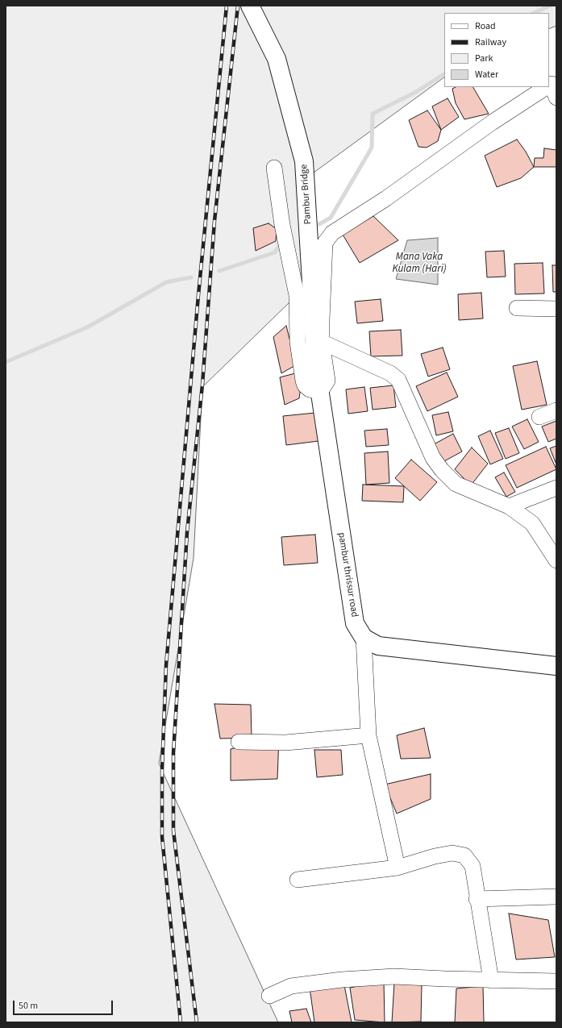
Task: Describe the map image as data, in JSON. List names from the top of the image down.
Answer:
{
  "streets": {
    "main road": ["Pambur Bridge", "pambur thrissur road"]
  },
  "crossings": [
    ["Pambur Bridge", "pambur thrissur road"]
  ],
  "water": ["Mana Vaka Kulam (Hari)"],
  "legend": [
    "Road",
    "Railway",
    "Park",
    "Water"
  ],
  "scale_bar": "50 m"
}
